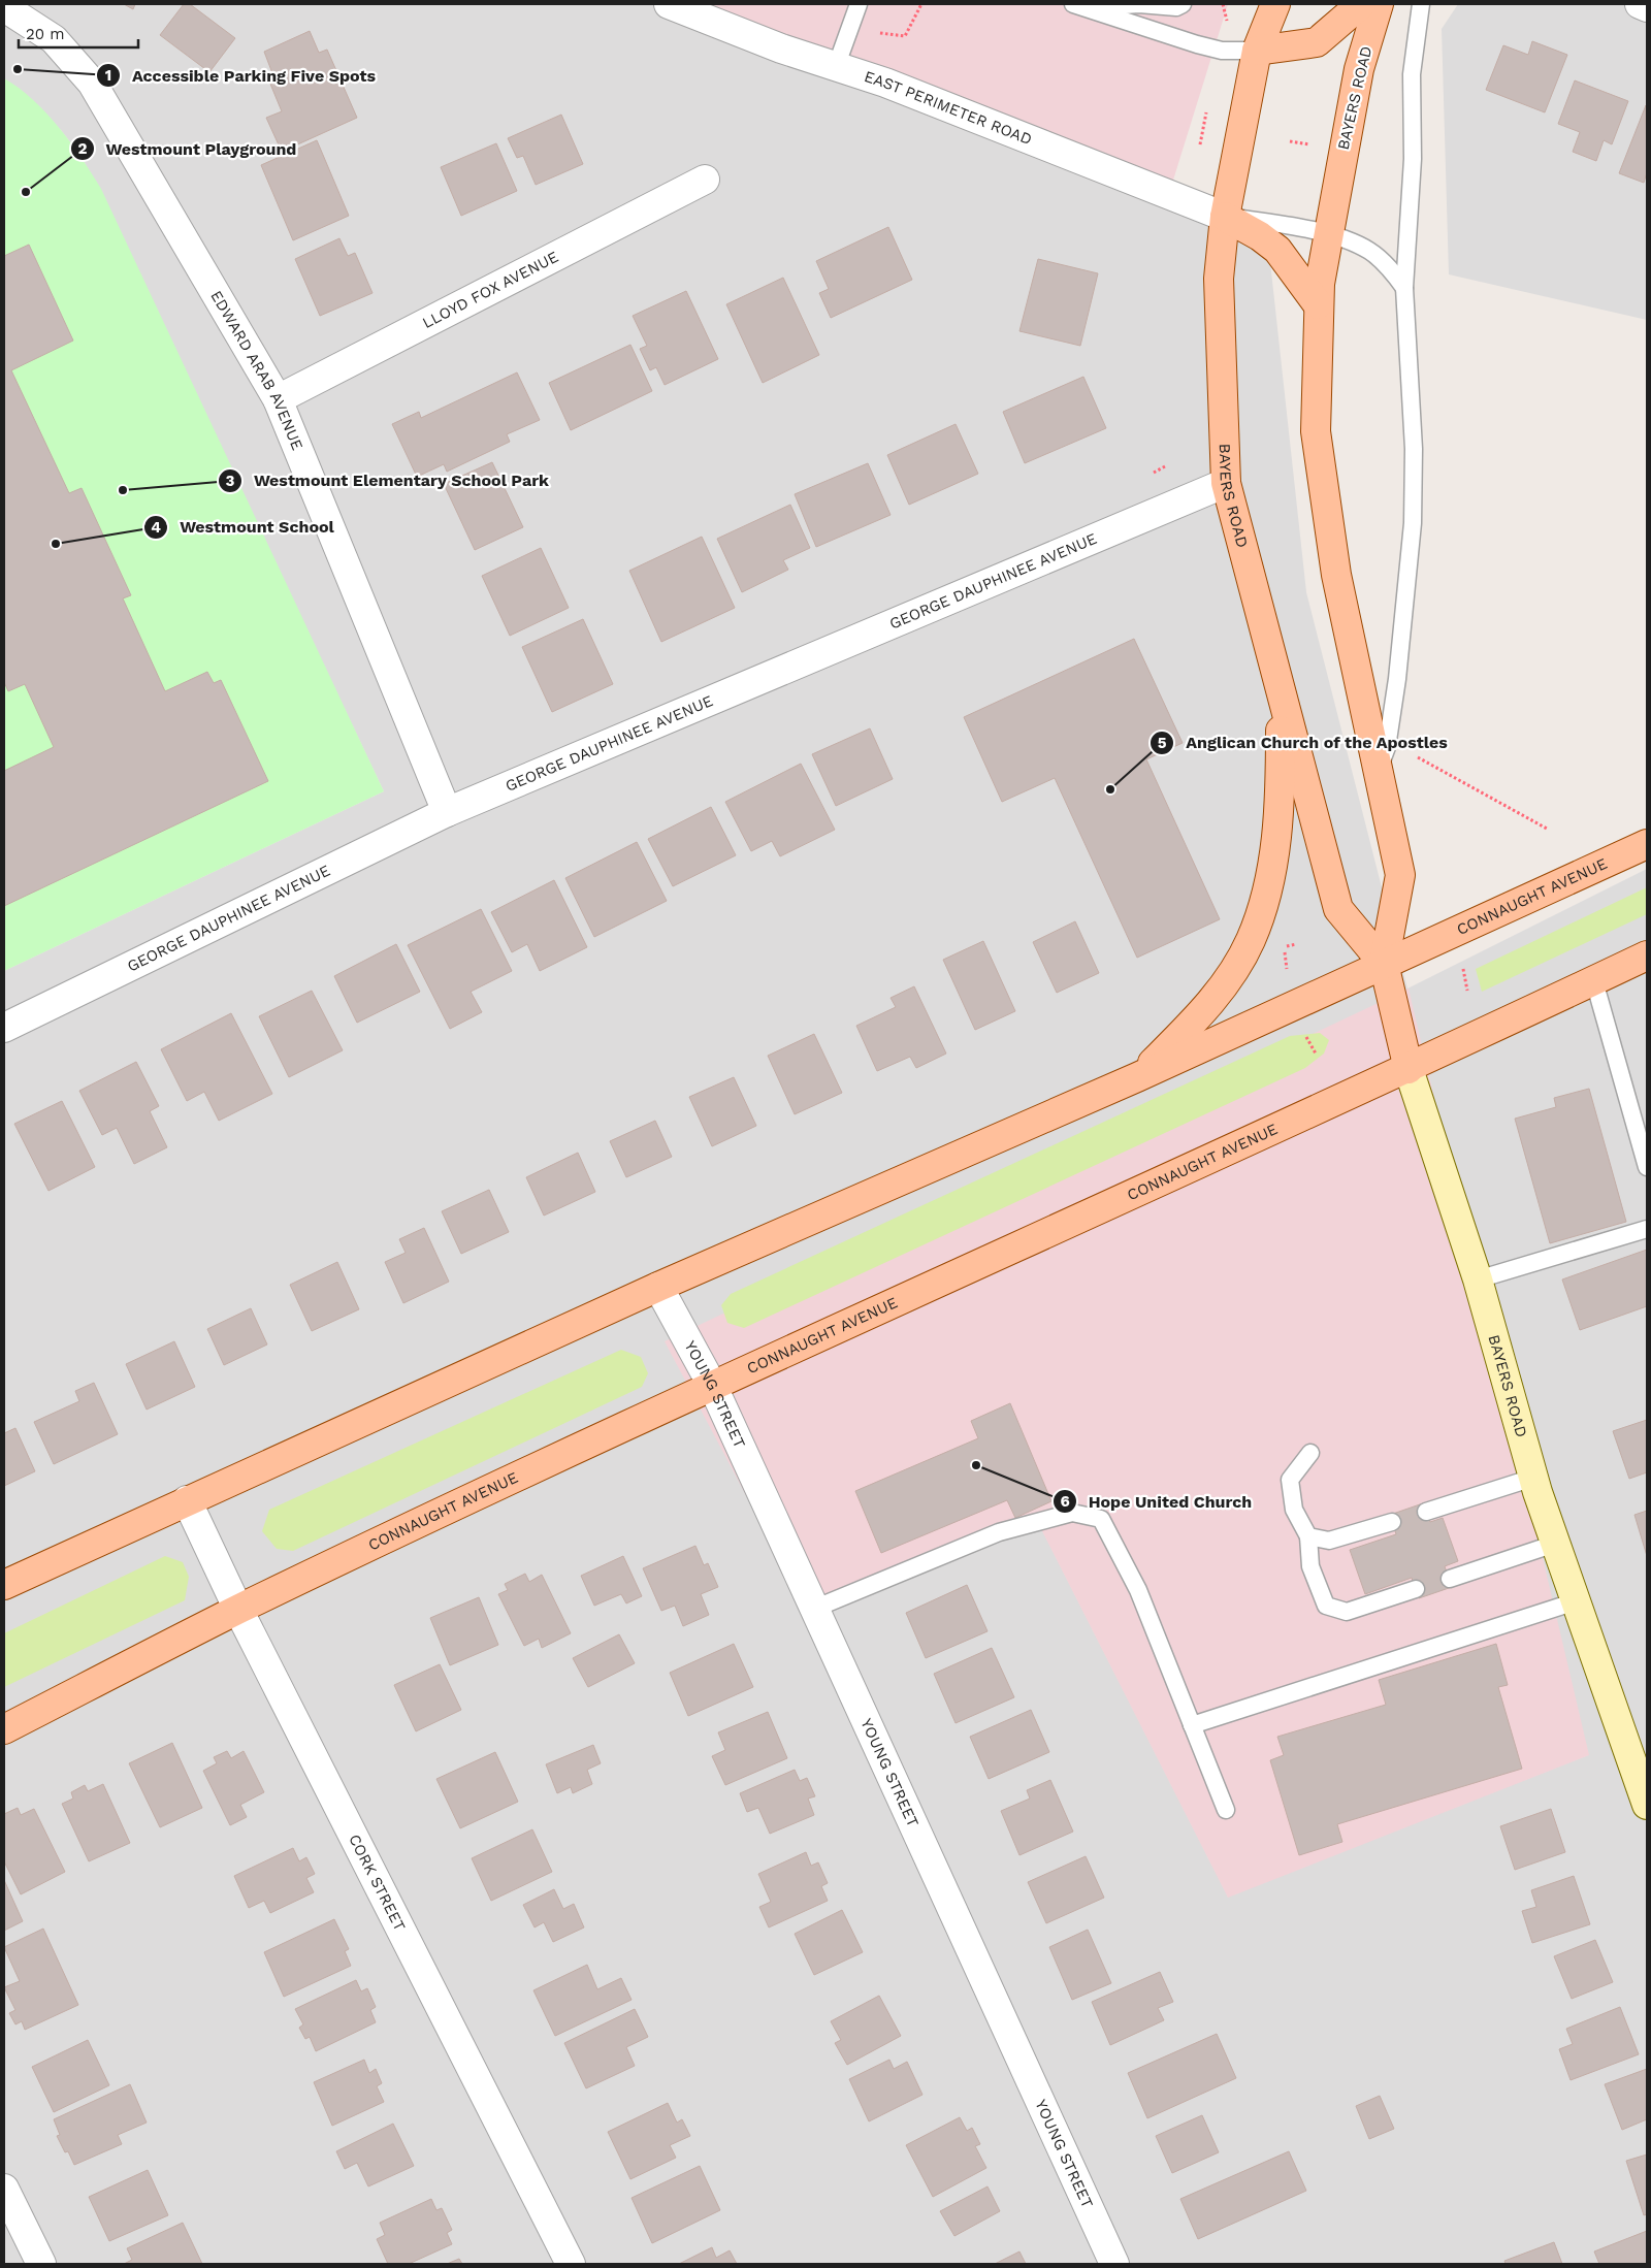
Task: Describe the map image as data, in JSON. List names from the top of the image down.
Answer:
{
  "streets": {
    "main road": ["BAYERS ROAD", "CONNAUGHT AVENUE"],
    "street": [
      "EAST PERIMETER ROAD",
      "LLOYD FOX AVENUE",
      "EDWARD ARAB AVENUE",
      "GEORGE DAUPHINEE AVENUE",
      "YOUNG STREET",
      "CORK STREET"
    ]
  },
  "crossings": [
    ["BAYERS ROAD", "EAST PERIMETER ROAD"],
    ["BAYERS ROAD", "GEORGE DAUPHINEE AVENUE"],
    ["BAYERS ROAD", "CONNAUGHT AVENUE"],
    ["LLOYD FOX AVENUE", "EDWARD ARAB AVENUE"],
    ["EDWARD ARAB AVENUE", "GEORGE DAUPHINEE AVENUE"],
    ["CONNAUGHT AVENUE", "YOUNG STREET"],
    ["CONNAUGHT AVENUE", "CORK STREET"]
  ],
  "places": [
    "Accessible Parking Five Spots",
    "Westmount Playground",
    "Westmount Elementary School Park",
    "Westmount School",
    "Anglican Church of the Apostles",
    "Hope United Church"
  ],
  "scale_bar": "20 m"
}
